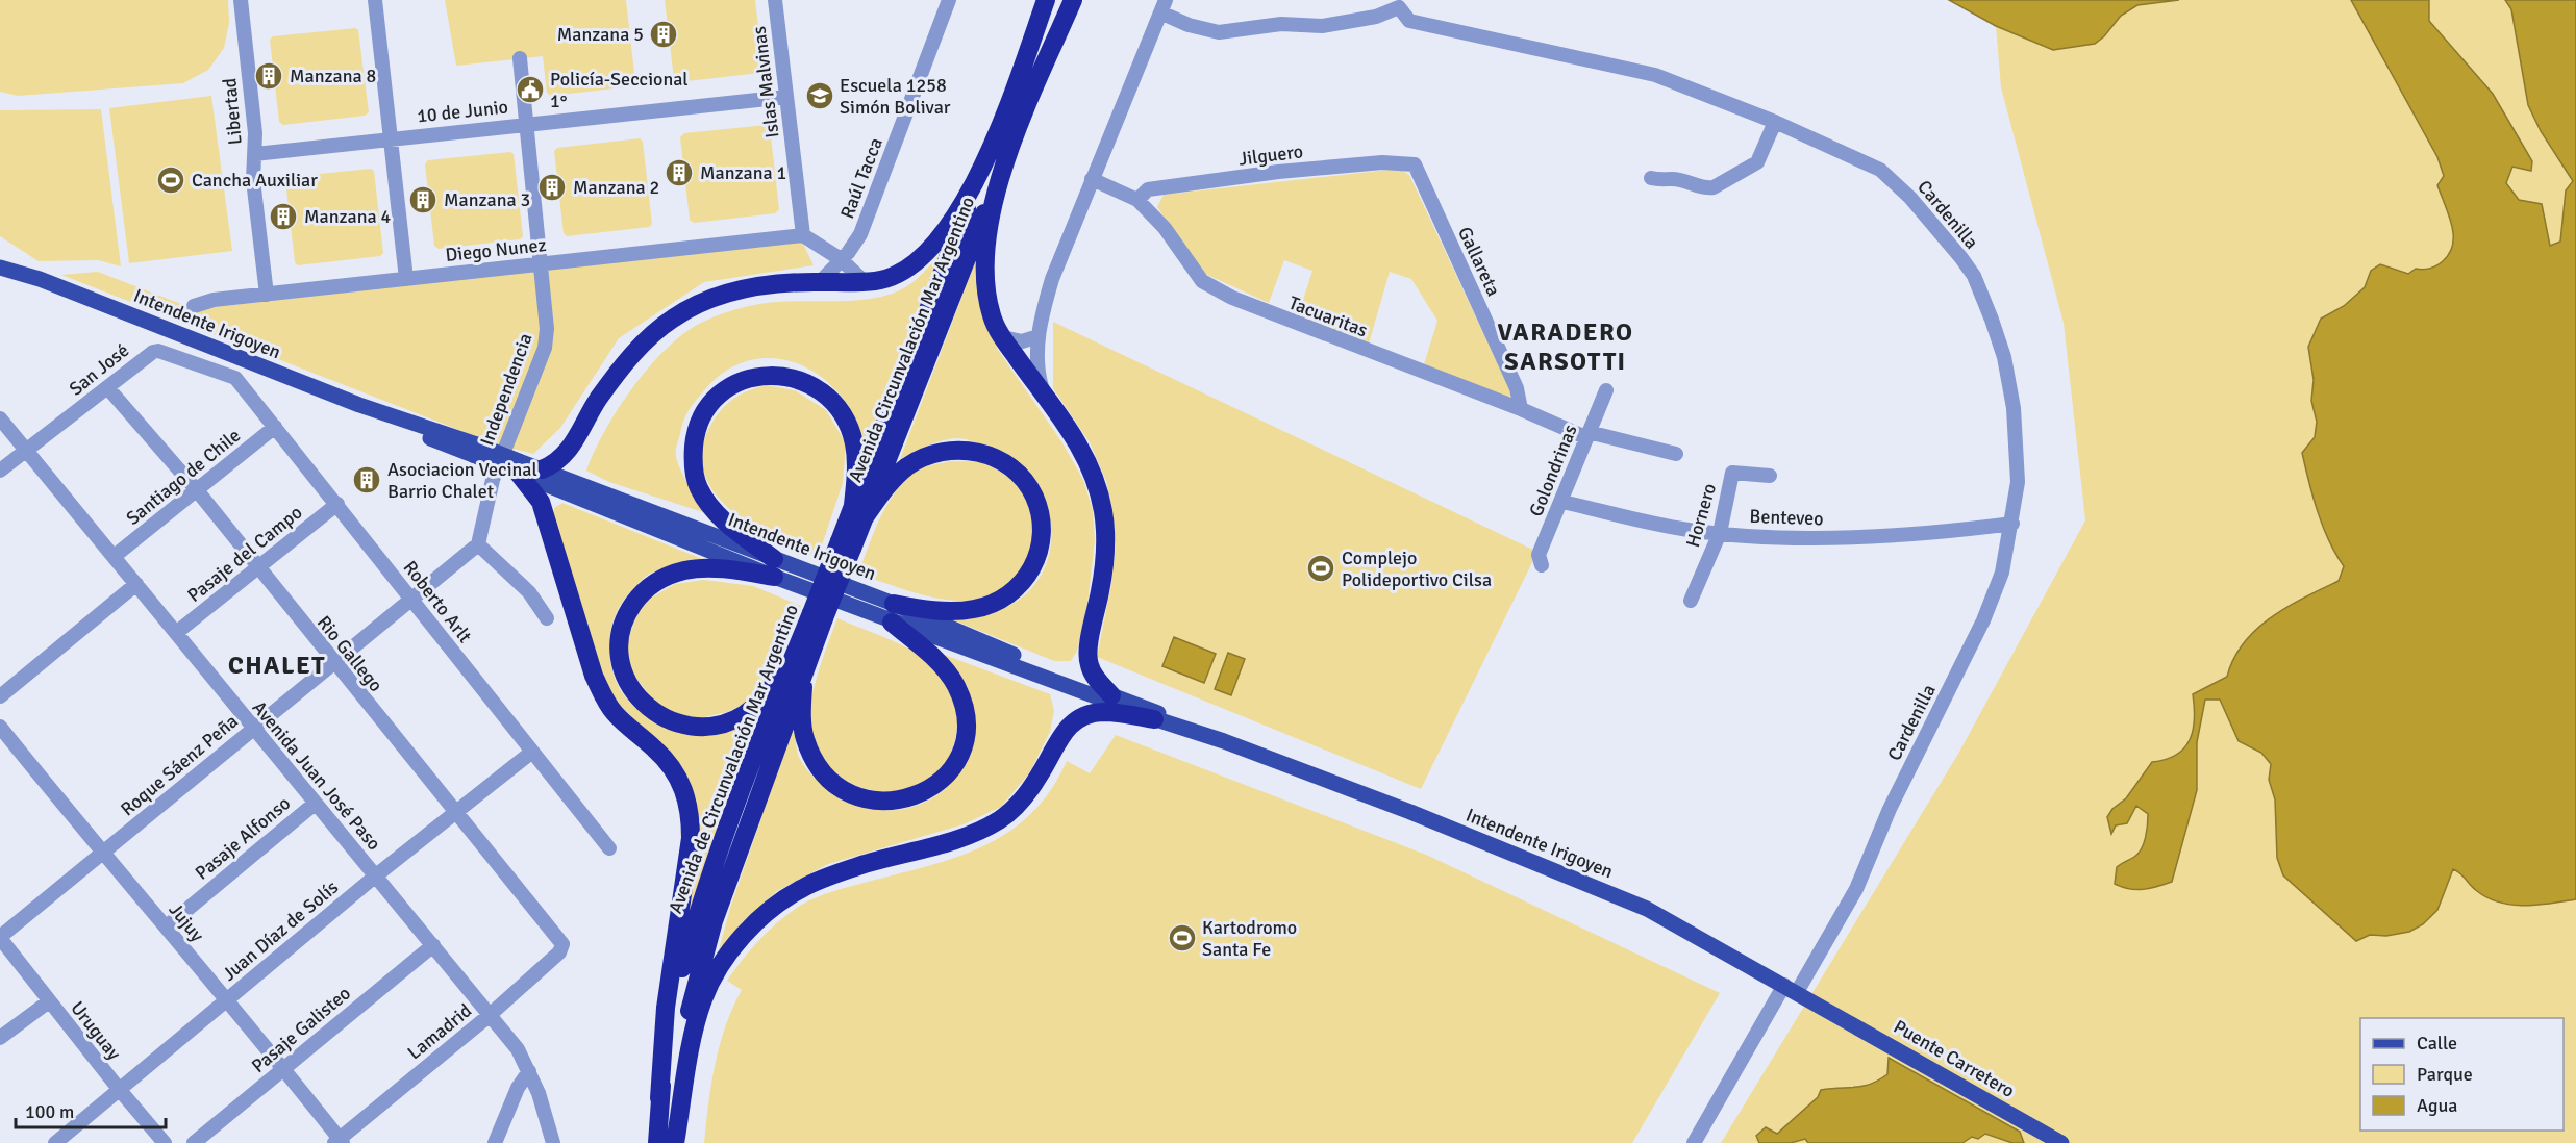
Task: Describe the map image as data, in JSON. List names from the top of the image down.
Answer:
{
  "streets": {
    "highway": ["Avenida Circunvalación Mar Argentino", "Avenida de Circunvalación Mar Argentino"],
    "main road": ["Intendente Irigoyen", "Puente Carretero"],
    "street": [
      "Islas Malvinas",
      "Libertad",
      "10 de Junio",
      "Jilguero",
      "Raúl Tacca",
      "Cardenilla",
      "Diego Nunez",
      "Gallareta",
      "Tacuaritas",
      "San José",
      "Independencia",
      "Golondrinas",
      "Santiago de Chile",
      "Hornero",
      "Benteveo",
      "Pasaje del Campo",
      "Roberto Arlt",
      "Rio Gallego",
      "Roque Sáenz Peña",
      "Avenida Juan José Paso",
      "Pasaje Alfonso",
      "Jujuy",
      "Juan Díaz de Solís",
      "Pasaje Galisteo",
      "Uruguay",
      "Lamadrid"
    ]
  },
  "crossings": [
    ["Islas Malvinas", "10 de Junio"],
    ["Islas Malvinas", "Diego Nunez"],
    ["Libertad", "10 de Junio"],
    ["Libertad", "Diego Nunez"],
    ["10 de Junio", "Independencia"],
    ["Jilguero", "Gallareta"],
    ["Jilguero", "Tacuaritas"],
    ["Cardenilla", "Intendente Irigoyen"],
    ["Cardenilla", "Benteveo"],
    ["Diego Nunez", "Independencia"],
    ["Gallareta", "Tacuaritas"],
    ["Tacuaritas", "Golondrinas"],
    ["Intendente Irigoyen", "Puente Carretero"],
    ["Avenida Circunvalación Mar Argentino", "Avenida de Circunvalación Mar Argentino"],
    ["San José", "Roberto Arlt"],
    ["San José", "Rio Gallego"],
    ["San José", "Avenida Juan José Paso"],
    ["Independencia", "Roque Sáenz Peña"],
    ["Golondrinas", "Benteveo"],
    ["Santiago de Chile", "Roberto Arlt"],
    ["Santiago de Chile", "Rio Gallego"],
    ["Santiago de Chile", "Avenida Juan José Paso"],
    ["Hornero", "Benteveo"],
    ["Pasaje del Campo", "Roberto Arlt"],
    ["Pasaje del Campo", "Rio Gallego"],
    ["Pasaje del Campo", "Avenida Juan José Paso"],
    ["Roberto Arlt", "Roque Sáenz Peña"],
    ["Roberto Arlt", "Juan Díaz de Solís"],
    ["Rio Gallego", "Roque Sáenz Peña"],
    ["Rio Gallego", "Juan Díaz de Solís"],
    ["Rio Gallego", "Lamadrid"],
    ["Roque Sáenz Peña", "Avenida Juan José Paso"],
    ["Roque Sáenz Peña", "Jujuy"],
    ["Roque Sáenz Peña", "Uruguay"],
    ["Avenida Juan José Paso", "Pasaje Alfonso"],
    ["Avenida Juan José Paso", "Juan Díaz de Solís"],
    ["Avenida Juan José Paso", "Pasaje Galisteo"],
    ["Avenida Juan José Paso", "Lamadrid"],
    ["Pasaje Alfonso", "Jujuy"],
    ["Jujuy", "Juan Díaz de Solís"],
    ["Jujuy", "Pasaje Galisteo"],
    ["Jujuy", "Lamadrid"],
    ["Juan Díaz de Solís", "Uruguay"]
  ],
  "districts": ["VARADERO SARSOTTI", "CHALET"],
  "places": {
    "building": [
      "Manzana 5",
      "Manzana 8",
      "Manzana 1",
      "Manzana 2",
      "Manzana 3",
      "Manzana 4",
      "Asociacion Vecinal Barrio Chalet"
    ],
    "public building": ["Policía-Seccional 1°"],
    "school or university": ["Escuela 1258 Simón Bolivar"],
    "sports": ["Cancha Auxiliar", "Complejo Polideportivo Cilsa", "Kartodromo Santa Fe"]
  },
  "legend": ["Calle", "Parque", "Agua"],
  "scale_bar": "100 m"
}
